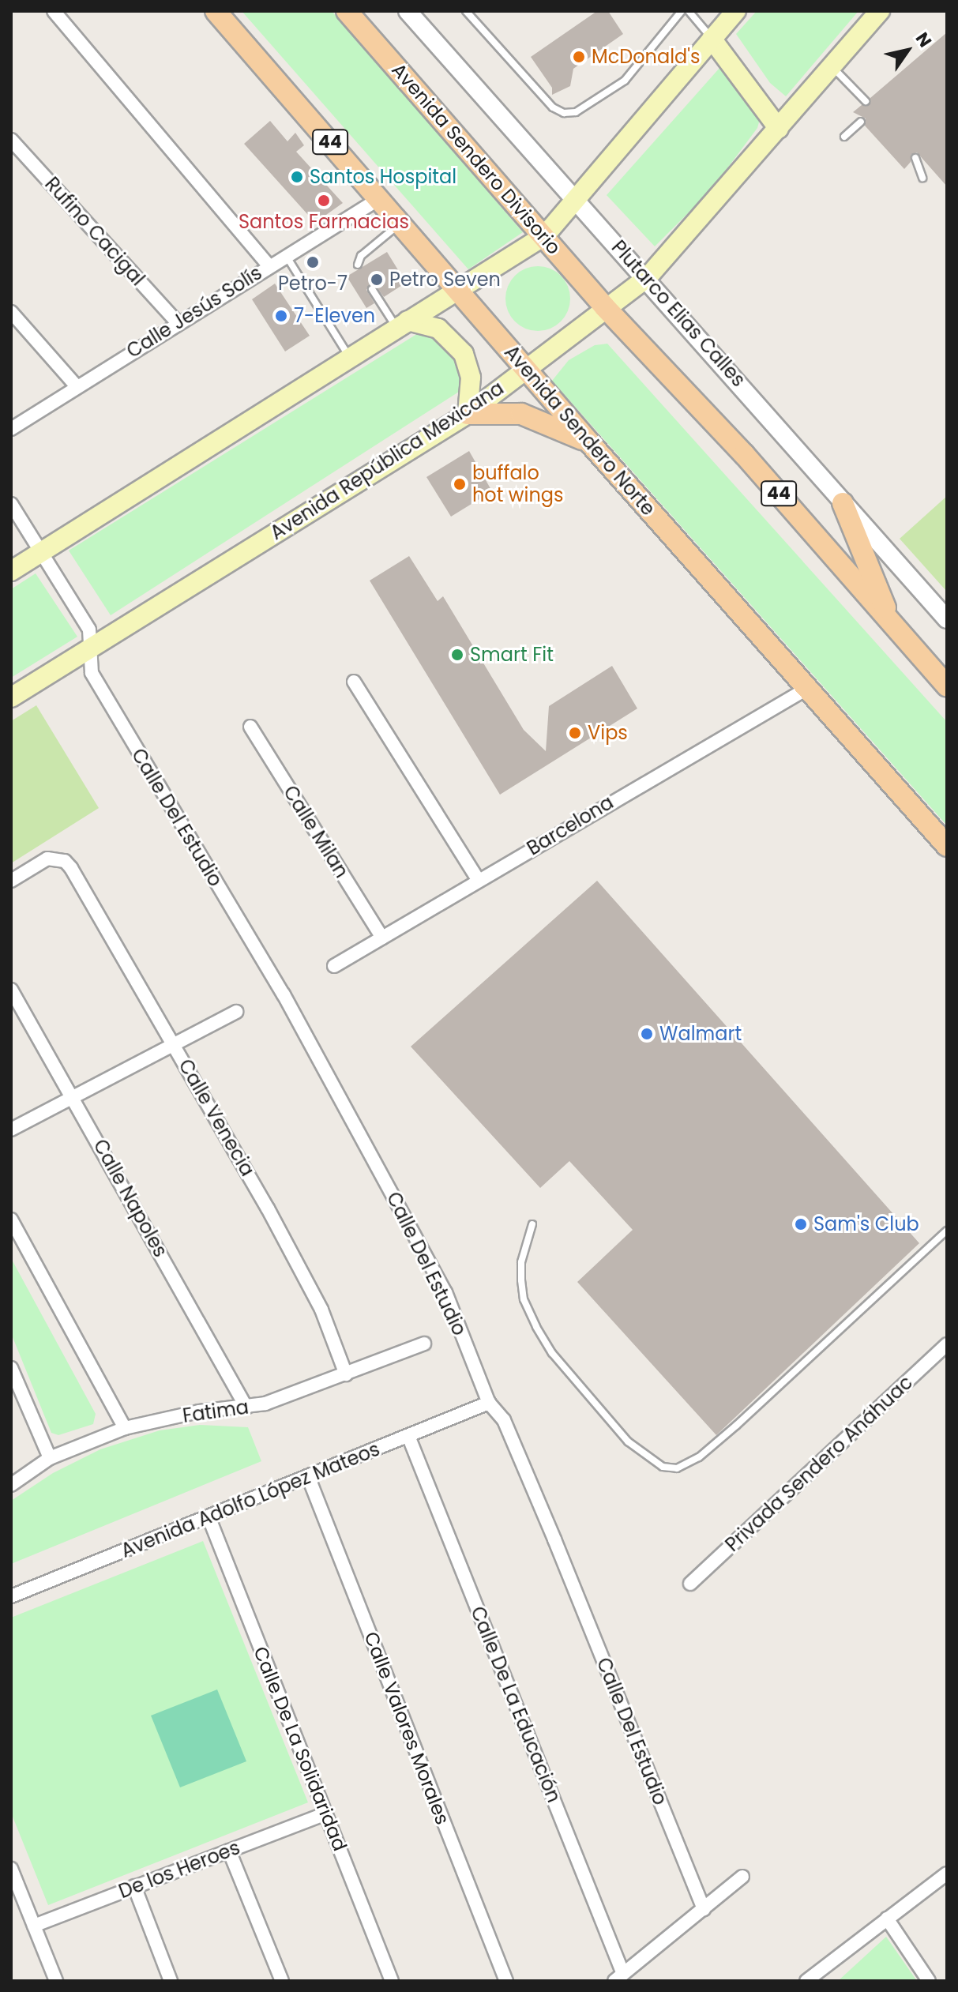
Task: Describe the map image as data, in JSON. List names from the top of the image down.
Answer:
{
  "streets": {
    "main road": [
      "44",
      "Avenida Sendero Divisorio",
      "Avenida Sendero Norte",
      "Avenida República Mexicana"
    ],
    "street": [
      "Rufino Cacigal",
      "Calle Jesús Solís",
      "Plutarco Elias Calles",
      "Calle Del Estudio",
      "Barcelona",
      "Calle Milan",
      "Calle Venecia",
      "Calle Napoles",
      "Fatima",
      "Privada Sendero Anáhuac",
      "Avenida Adolfo López Mateos",
      "Calle De La Educación",
      "Calle Valores Morales",
      "Calle De La Solidaridad",
      "De los Heroes"
    ]
  },
  "crossings": [
    ["44", "Avenida Sendero Divisorio"],
    ["44", "Avenida República Mexicana"],
    ["Avenida Sendero Divisorio", "Avenida República Mexicana"],
    ["Rufino Cacigal", "Calle Jesús Solís"],
    ["Calle Jesús Solís", "Avenida Sendero Norte"],
    ["Plutarco Elias Calles", "Avenida República Mexicana"],
    ["Avenida Sendero Norte", "Avenida República Mexicana"],
    ["Avenida Sendero Norte", "Barcelona"],
    ["Avenida República Mexicana", "Calle Del Estudio"],
    ["Calle Del Estudio", "Avenida Adolfo López Mateos"],
    ["Barcelona", "Calle Milan"],
    ["Calle Venecia", "Fatima"],
    ["Calle Napoles", "Fatima"],
    ["Avenida Adolfo López Mateos", "Calle De La Educación"],
    ["Avenida Adolfo López Mateos", "Calle Valores Morales"],
    ["Avenida Adolfo López Mateos", "Calle De La Solidaridad"],
    ["Calle De La Solidaridad", "De los Heroes"]
  ],
  "places": [
    "McDonald's",
    "Santos Hospital",
    "Santos Farmacias",
    "Petro-7",
    "Petro Seven",
    "7-Eleven",
    "buffalo hot wings",
    "Smart Fit",
    "Vips",
    "Walmart",
    "Sam's Club"
  ],
  "north": "top right"
}
